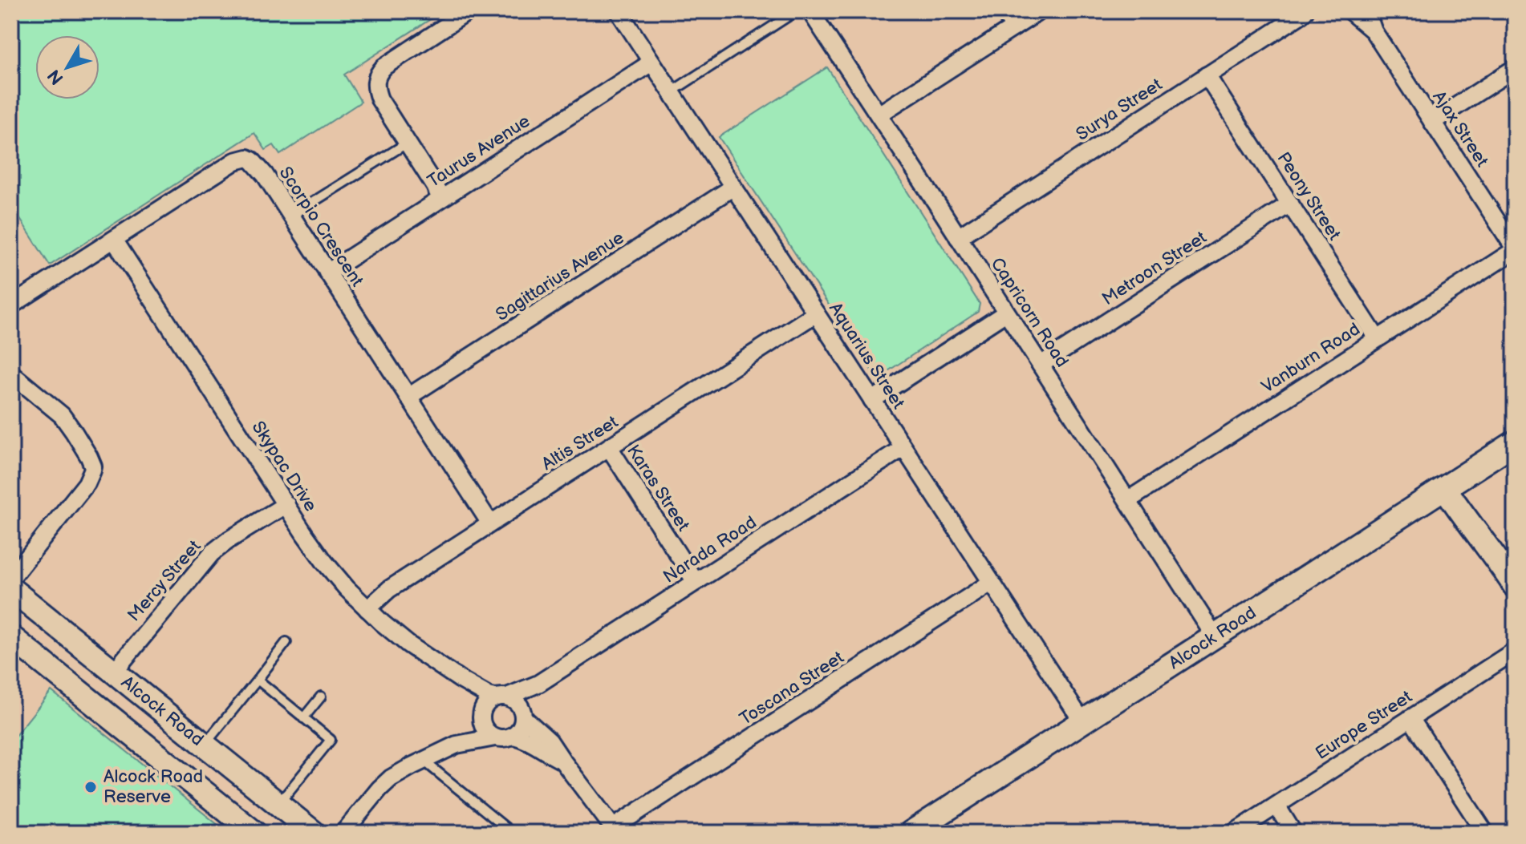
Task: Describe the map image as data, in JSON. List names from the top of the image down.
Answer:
{
  "streets": {
    "street": [
      "Surya Street",
      "Ajax Street",
      "Taurus Avenue",
      "Peony Street",
      "Scorpio Crescent",
      "Metroon Street",
      "Sagittarius Avenue",
      "Capricorn Road",
      "Aquarius Street",
      "Vanburn Road",
      "Altis Street",
      "Skypac Drive",
      "Karas Street",
      "Narada Road",
      "Mercy Street",
      "Alcock Road",
      "Toscana Street",
      "Europe Street"
    ]
  },
  "crossings": [
    ["Surya Street", "Peony Street"],
    ["Surya Street", "Capricorn Road"],
    ["Ajax Street", "Vanburn Road"],
    ["Taurus Avenue", "Scorpio Crescent"],
    ["Taurus Avenue", "Aquarius Street"],
    ["Peony Street", "Metroon Street"],
    ["Peony Street", "Vanburn Road"],
    ["Scorpio Crescent", "Sagittarius Avenue"],
    ["Scorpio Crescent", "Altis Street"],
    ["Scorpio Crescent", "Skypac Drive"],
    ["Metroon Street", "Capricorn Road"],
    ["Sagittarius Avenue", "Aquarius Street"],
    ["Capricorn Road", "Vanburn Road"],
    ["Capricorn Road", "Alcock Road"],
    ["Aquarius Street", "Altis Street"],
    ["Aquarius Street", "Narada Road"],
    ["Aquarius Street", "Alcock Road"],
    ["Aquarius Street", "Toscana Street"],
    ["Altis Street", "Skypac Drive"],
    ["Altis Street", "Karas Street"],
    ["Skypac Drive", "Narada Road"],
    ["Skypac Drive", "Mercy Street"],
    ["Karas Street", "Narada Road"],
    ["Mercy Street", "Alcock Road"]
  ],
  "places": ["Alcock Road Reserve"],
  "north": "bottom left"
}
